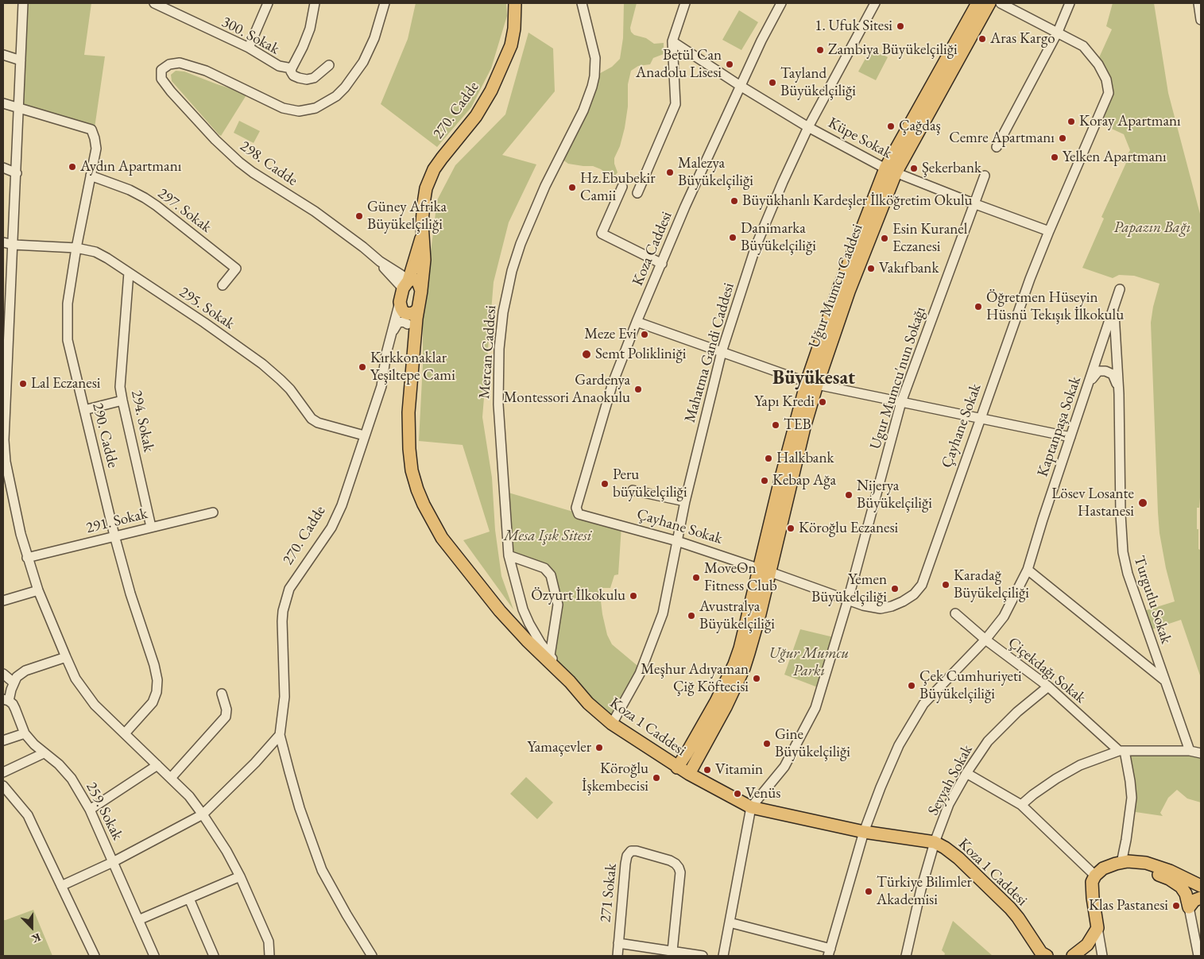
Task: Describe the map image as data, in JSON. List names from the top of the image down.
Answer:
{
  "streets": {
    "main road": ["270. Cadde", "Uğur Mumcu Caddesi", "Koza 1 Caddesi"],
    "street": [
      "300. Sokak",
      "Küpe Sokak",
      "298. Cadde",
      "297. Sokak",
      "Koza Caddesi",
      "295. Sokak",
      "Mercan Caddesi",
      "Mahatma Gandi Caddesi",
      "Ugur Mumcu'nun Sokağı",
      "294. Sokak",
      "Çayhane Sokak",
      "Kaptanpaşa Sokak",
      "290. Cadde",
      "291. Sokak",
      "Turgutlu Sokak",
      "Çiçekdağı Sokak",
      "Seyyah Sokak",
      "259. Sokak",
      "271 Sokak"
    ]
  },
  "crossings": [
    ["270. Cadde", "298. Cadde"],
    ["270. Cadde", "295. Sokak"],
    ["270. Cadde", "Koza 1 Caddesi"],
    ["Küpe Sokak", "Koza Caddesi"],
    ["Küpe Sokak", "Uğur Mumcu Caddesi"],
    ["Küpe Sokak", "Mahatma Gandi Caddesi"],
    ["Küpe Sokak", "Ugur Mumcu'nun Sokağı"],
    ["Küpe Sokak", "Çayhane Sokak"],
    ["297. Sokak", "290. Cadde"],
    ["Koza Caddesi", "Çayhane Sokak"],
    ["Uğur Mumcu Caddesi", "Çayhane Sokak"],
    ["Uğur Mumcu Caddesi", "Koza 1 Caddesi"],
    ["295. Sokak", "294. Sokak"],
    ["295. Sokak", "290. Cadde"],
    ["Mercan Caddesi", "Koza 1 Caddesi"],
    ["Mahatma Gandi Caddesi", "Çayhane Sokak"],
    ["Mahatma Gandi Caddesi", "Koza 1 Caddesi"],
    ["Ugur Mumcu'nun Sokağı", "Çayhane Sokak"],
    ["Ugur Mumcu'nun Sokağı", "Koza 1 Caddesi"],
    ["294. Sokak", "291. Sokak"],
    ["Kaptanpaşa Sokak", "Turgutlu Sokak"],
    ["Kaptanpaşa Sokak", "Çiçekdağı Sokak"],
    ["Kaptanpaşa Sokak", "Koza 1 Caddesi"],
    ["290. Cadde", "291. Sokak"],
    ["Çiçekdağı Sokak", "Seyyah Sokak"],
    ["Koza 1 Caddesi", "Seyyah Sokak"]
  ],
  "districts": ["Büyükesat"],
  "parks": ["Papazın Bağı", "Mesa Işık Sitesi", "Uğur Mumcu Parkı"],
  "places": [
    "1. Ufuk Sitesi",
    "Aras Kargo",
    "Zambiya Büyükelçiliği",
    "Betül Can Anadolu Lisesi",
    "Tayland Büyükelçiliği",
    "Koray Apartmanı",
    "Çağdaş",
    "Cemre Apartmanı",
    "Yelken Apartmanı",
    "Aydın Apartmanı",
    "Şekerbank",
    "Malezya Büyükelçiliği",
    "Hz.Ebubekir Camii",
    "Büyükhanlı Kardeşler İlköğretim Okulu",
    "Güney Afrika Büyükelçiliği",
    "Danimarka Büyükelçiliği",
    "Esin Kuranel Eczanesi",
    "Vakıfbank",
    "Öğretmen Hüseyin Hüsnü Tekışık İlkokulu",
    "Meze Evi",
    "Semt Polikliniği",
    "Kırkkonaklar Yeşiltepe Cami",
    "Lal Eczanesi",
    "Gardenya Montessori Anaokulu",
    "Yapı Kredi",
    "TEB",
    "Halkbank",
    "Kebap Ağa",
    "Peru büyükelçiliği",
    "Nijerya Büyükelçiliği",
    "Lösev Losante Hastanesi",
    "Köroğlu Eczanesi",
    "MoveOn Fitness Club",
    "Karadağ Büyükelçiliği",
    "Yemen Büyükelçiliği",
    "Özyurt İlkokulu",
    "Avustralya Büyükelçiliği",
    "Meşhur Adıyaman Çiğ Köftecisi",
    "Çek Cumhuriyeti Büyükelçiliği",
    "Gine Büyükelçiliği",
    "Yamaçevler",
    "Vitamin",
    "Köroğlu İşkembecisi",
    "Venüs",
    "Türkiye Bilimler Akademisi",
    "Klas Pastanesi"
  ],
  "north": "bottom"
}
